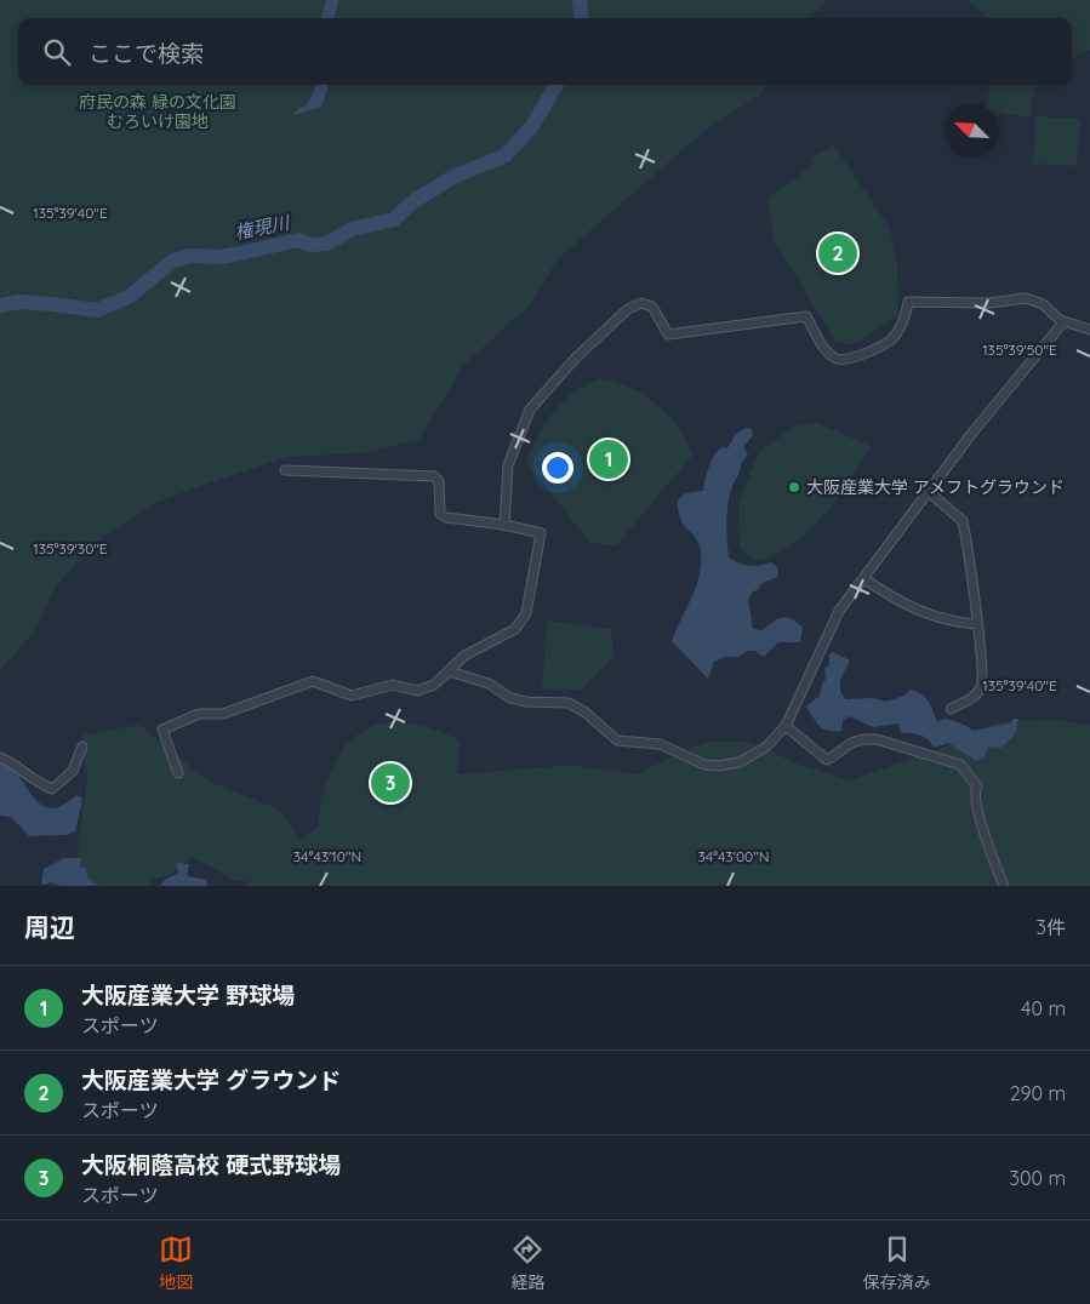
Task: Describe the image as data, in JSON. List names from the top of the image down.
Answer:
{
  "water": ["権現川"],
  "parks": ["府民の森 緑の文化園 むろいけ園地"],
  "places": ["大阪産業大学 アメフトグラウンド"],
  "north": "top left",
  "page": {
    "search": "ここで検索",
    "pins": ["2", "1", "3"],
    "heading": ["周辺", "3件"],
    "list": [
      {
        "mark": "1",
        "name": "大阪産業大学 野球場",
        "note": "スポーツ",
        "value": "40 m"
      },
      {
        "mark": "2",
        "name": "大阪産業大学 グラウンド",
        "note": "スポーツ",
        "value": "290 m"
      },
      {
        "mark": "3",
        "name": "大阪桐蔭高校 硬式野球場",
        "note": "スポーツ",
        "value": "300 m"
      }
    ],
    "nav": ["地図", "経路", "保存済み"]
  },
  "coordinates": [
    "135°39'40\"E",
    "135°39'50\"E",
    "135°39'30\"E",
    "34°43'10\"N",
    "34°43'00\"N"
  ]
}
